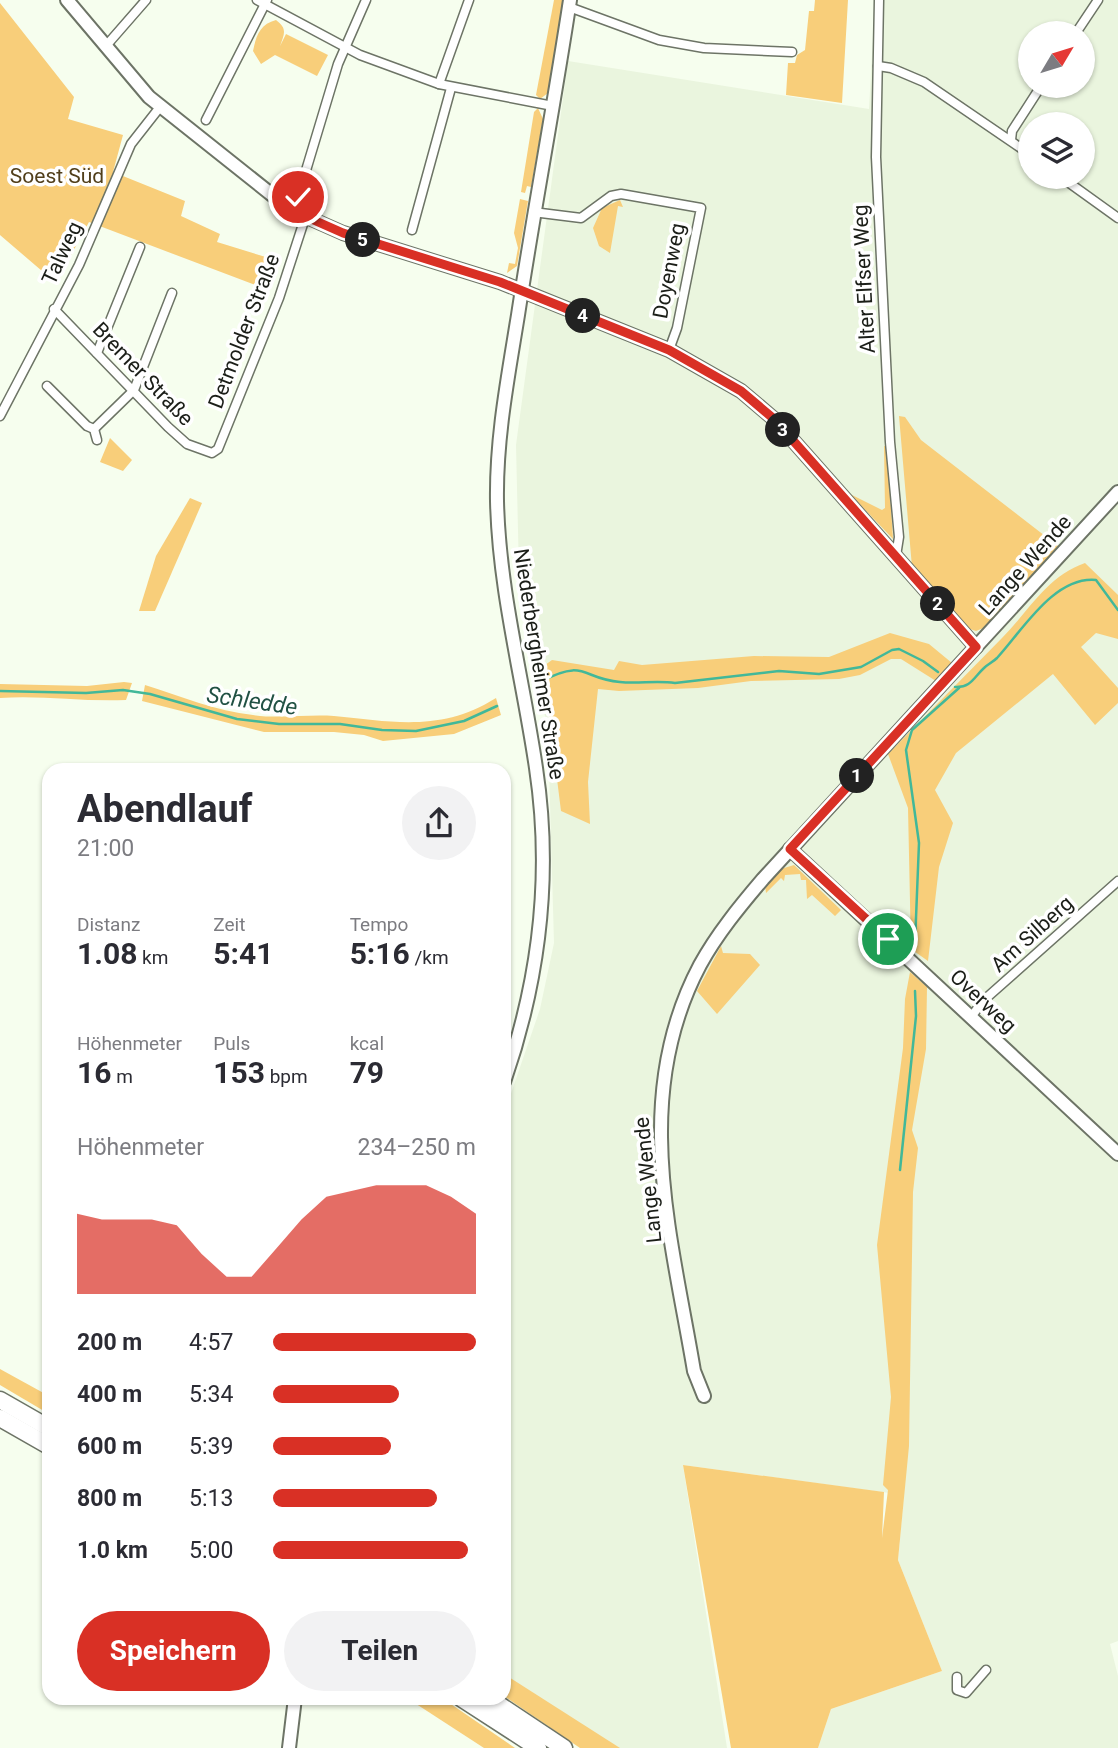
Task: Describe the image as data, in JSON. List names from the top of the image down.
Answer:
{
  "streets": {
    "street": [
      "Talweg",
      "Doyenweg",
      "Alter Elfser Weg",
      "Detmolder Straße",
      "Bremer Straße",
      "Lange Wende",
      "Niederbergheimer Straße",
      "Am Silberg",
      "Overweg"
    ]
  },
  "crossings": [
    ["Talweg", "Bremer Straße"],
    ["Doyenweg", "Niederbergheimer Straße"],
    ["Detmolder Straße", "Bremer Straße"],
    ["Lange Wende", "Overweg"],
    ["Am Silberg", "Overweg"]
  ],
  "water": ["Schledde"],
  "parks": ["Soest Süd"],
  "north": "top right",
  "page": {
    "pins": [
      "5",
      "4",
      "3",
      "2",
      "1"
    ],
    "heading": ["Abendlauf", "21:00"],
    "stats": [
      ["Distanz", "1.08 km"],
      ["Zeit", "5:41"],
      ["Tempo", "5:16 /km"],
      ["Höhenmeter", "16 m"],
      ["Puls", "153 bpm"],
      ["kcal", "79"]
    ],
    "chart": ["Höhenmeter", "234–250 m"],
    "list": [
      {
        "name": "200 m",
        "note": "4:57"
      },
      {
        "name": "400 m",
        "note": "5:34"
      },
      {
        "name": "600 m",
        "note": "5:39"
      },
      {
        "name": "800 m",
        "note": "5:13"
      },
      {
        "name": "1.0 km",
        "note": "5:00"
      }
    ],
    "buttons": ["Speichern", "Teilen"]
  }
}
